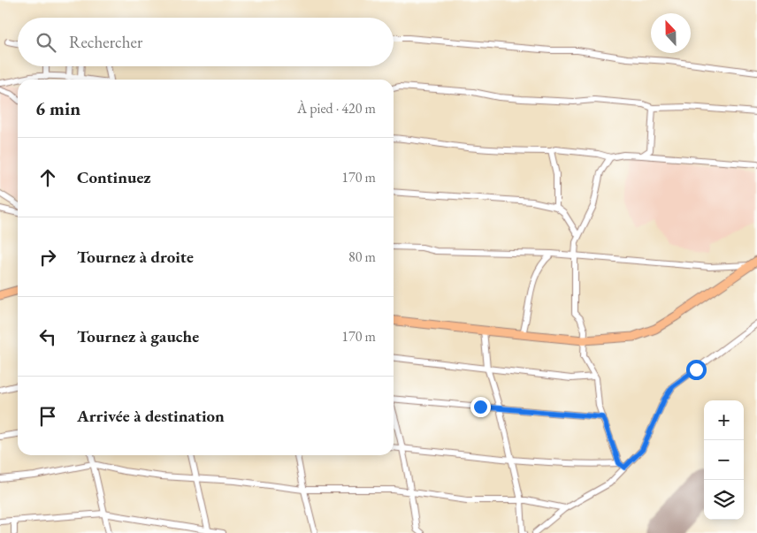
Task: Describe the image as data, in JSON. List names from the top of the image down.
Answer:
{
  "north": "top",
  "page": {
    "search": "Rechercher",
    "heading": ["6 min", "À pied · 420 m"],
    "list": [
      ["Continuez", "170 m"],
      ["Tournez à droite", "80 m"],
      ["Tournez à gauche", "170 m"],
      "Arrivée à destination"
    ],
    "map_buttons": ["+", "−"]
  }
}
